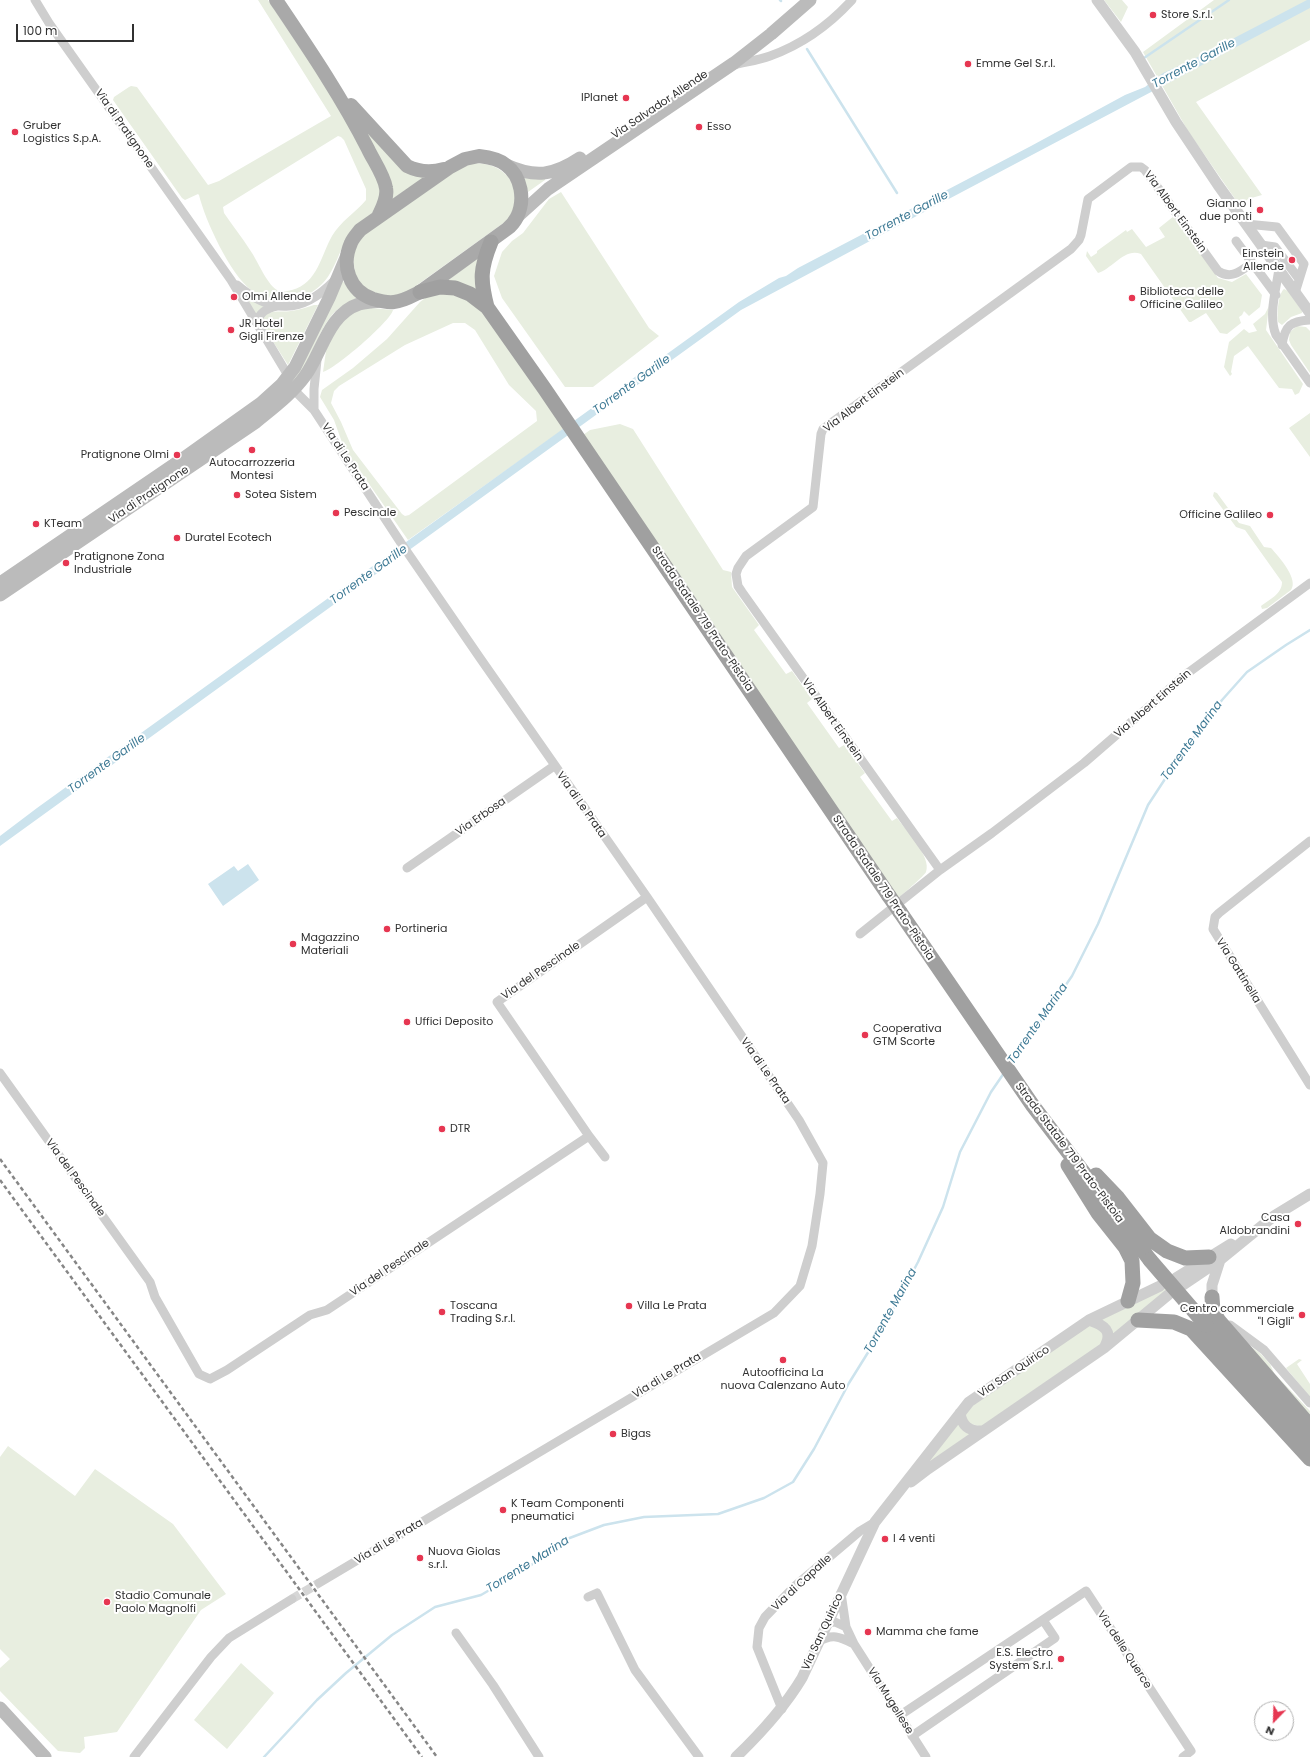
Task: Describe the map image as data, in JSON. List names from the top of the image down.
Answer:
{
  "streets": {
    "highway": ["Strada Statale 719 Prato-Pistoia"],
    "main road": ["Via Salvador Allende", "Via di Pratignone"],
    "street": [
      "Via Albert Einstein",
      "Via di Le Prata",
      "Via Erbosa",
      "Via del Pescinale",
      "Via Gattinella",
      "Via San Quirico",
      "Via di Capalle",
      "Via delle Querce",
      "Via Mugellese"
    ]
  },
  "crossings": [
    ["Via Salvador Allende", "Via di Pratignone"],
    ["Via Salvador Allende", "Via di Le Prata"],
    ["Via di Pratignone", "Via di Le Prata"],
    ["Via di Le Prata", "Via Erbosa"],
    ["Via di Le Prata", "Via del Pescinale"],
    ["Via San Quirico", "Via di Capalle"],
    ["Via San Quirico", "Via Mugellese"],
    ["Via delle Querce", "Via Mugellese"]
  ],
  "water": ["Torrente Garille", "Torrente Marina"],
  "places": [
    "Store S.r.l.",
    "Emme Gel S.r.l.",
    "IPlanet",
    "Esso",
    "Gruber Logistics S.p.A.",
    "Gianno I due ponti",
    "Einstein Allende",
    "Olmi Allende",
    "Biblioteca delle Officine Galileo",
    "JR Hotel Gigli Firenze",
    "Autocarrozzeria Montesi",
    "Pratignone Olmi",
    "Sotea Sistem",
    "Pescinale",
    "Officine Galileo",
    "KTeam",
    "Duratel Ecotech",
    "Pratignone Zona Industriale",
    "Portineria",
    "Magazzino Materiali",
    "Uffici Deposito",
    "Cooperativa GTM Scorte",
    "DTR",
    "Casa Aldobrandini",
    "Villa Le Prata",
    "Toscana Trading S.r.l.",
    "Centro commerciale \"I Gigli\"",
    "Autoofficina La nuova Calenzano Auto",
    "Bigas",
    "K Team Componenti pneumatici",
    "I 4 venti",
    "Nuova Giolas s.r.l.",
    "Stadio Comunale Paolo Magnolfi",
    "Mamma che fame",
    "E.S. Electro System S.r.l."
  ],
  "scale_bar": "100 m",
  "north": "bottom left"
}
